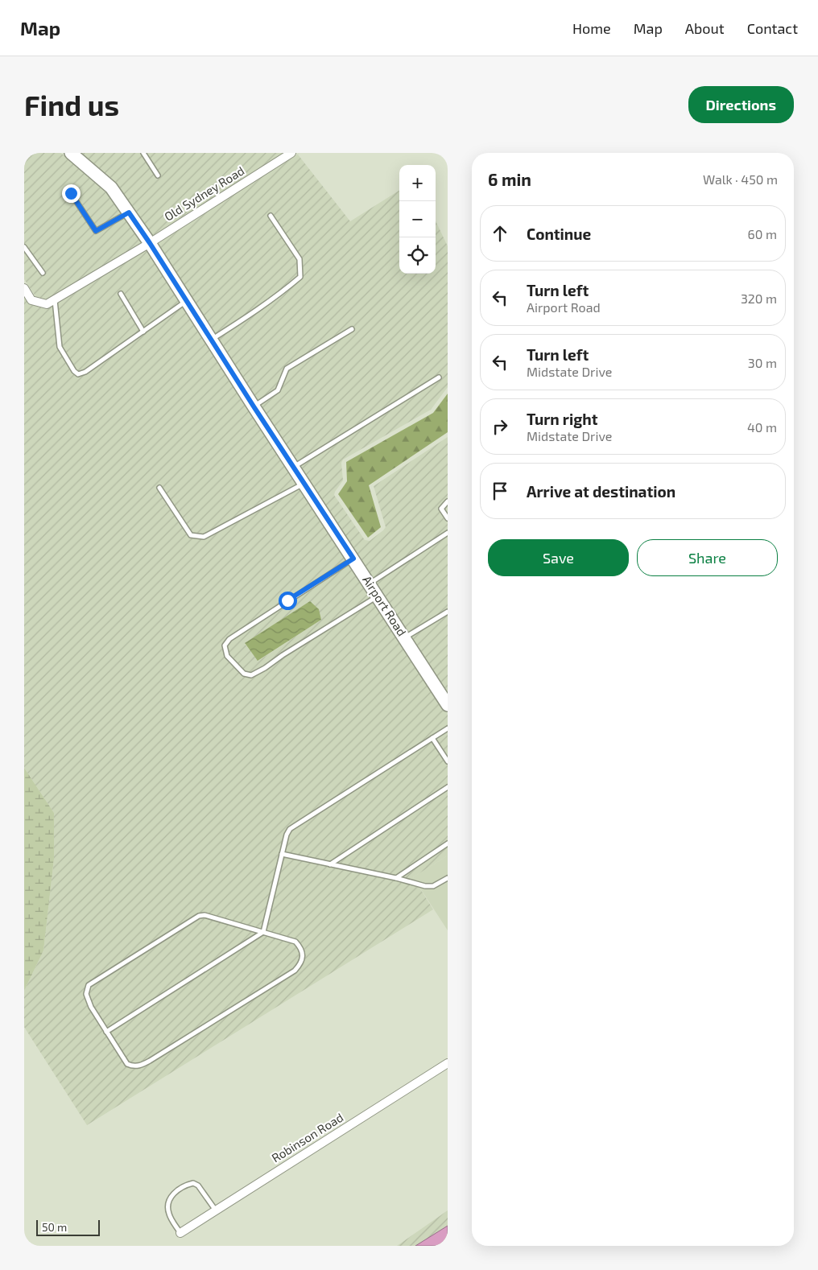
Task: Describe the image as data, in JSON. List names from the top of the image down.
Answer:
{
  "streets": {
    "street": ["Old Sydney Road", "Airport Road", "Robinson Road"]
  },
  "crossings": [
    ["Old Sydney Road", "Airport Road"]
  ],
  "scale_bar": "50 m",
  "page": {
    "header": "Map",
    "nav": [
      "Home",
      "Map",
      "About",
      "Contact"
    ],
    "buttons": [
      "Directions",
      ["Save", "Share"]
    ],
    "title": "Find us",
    "heading": ["6 min", "Walk · 450 m"],
    "map_buttons": ["+", "−"],
    "list": [
      ["Continue", "60 m"],
      ["Turn left", "Airport Road", "320 m"],
      ["Turn left", "Midstate Drive", "30 m"],
      ["Turn right", "Midstate Drive", "40 m"],
      "Arrive at destination"
    ],
    "scale": "50 m"
  }
}
